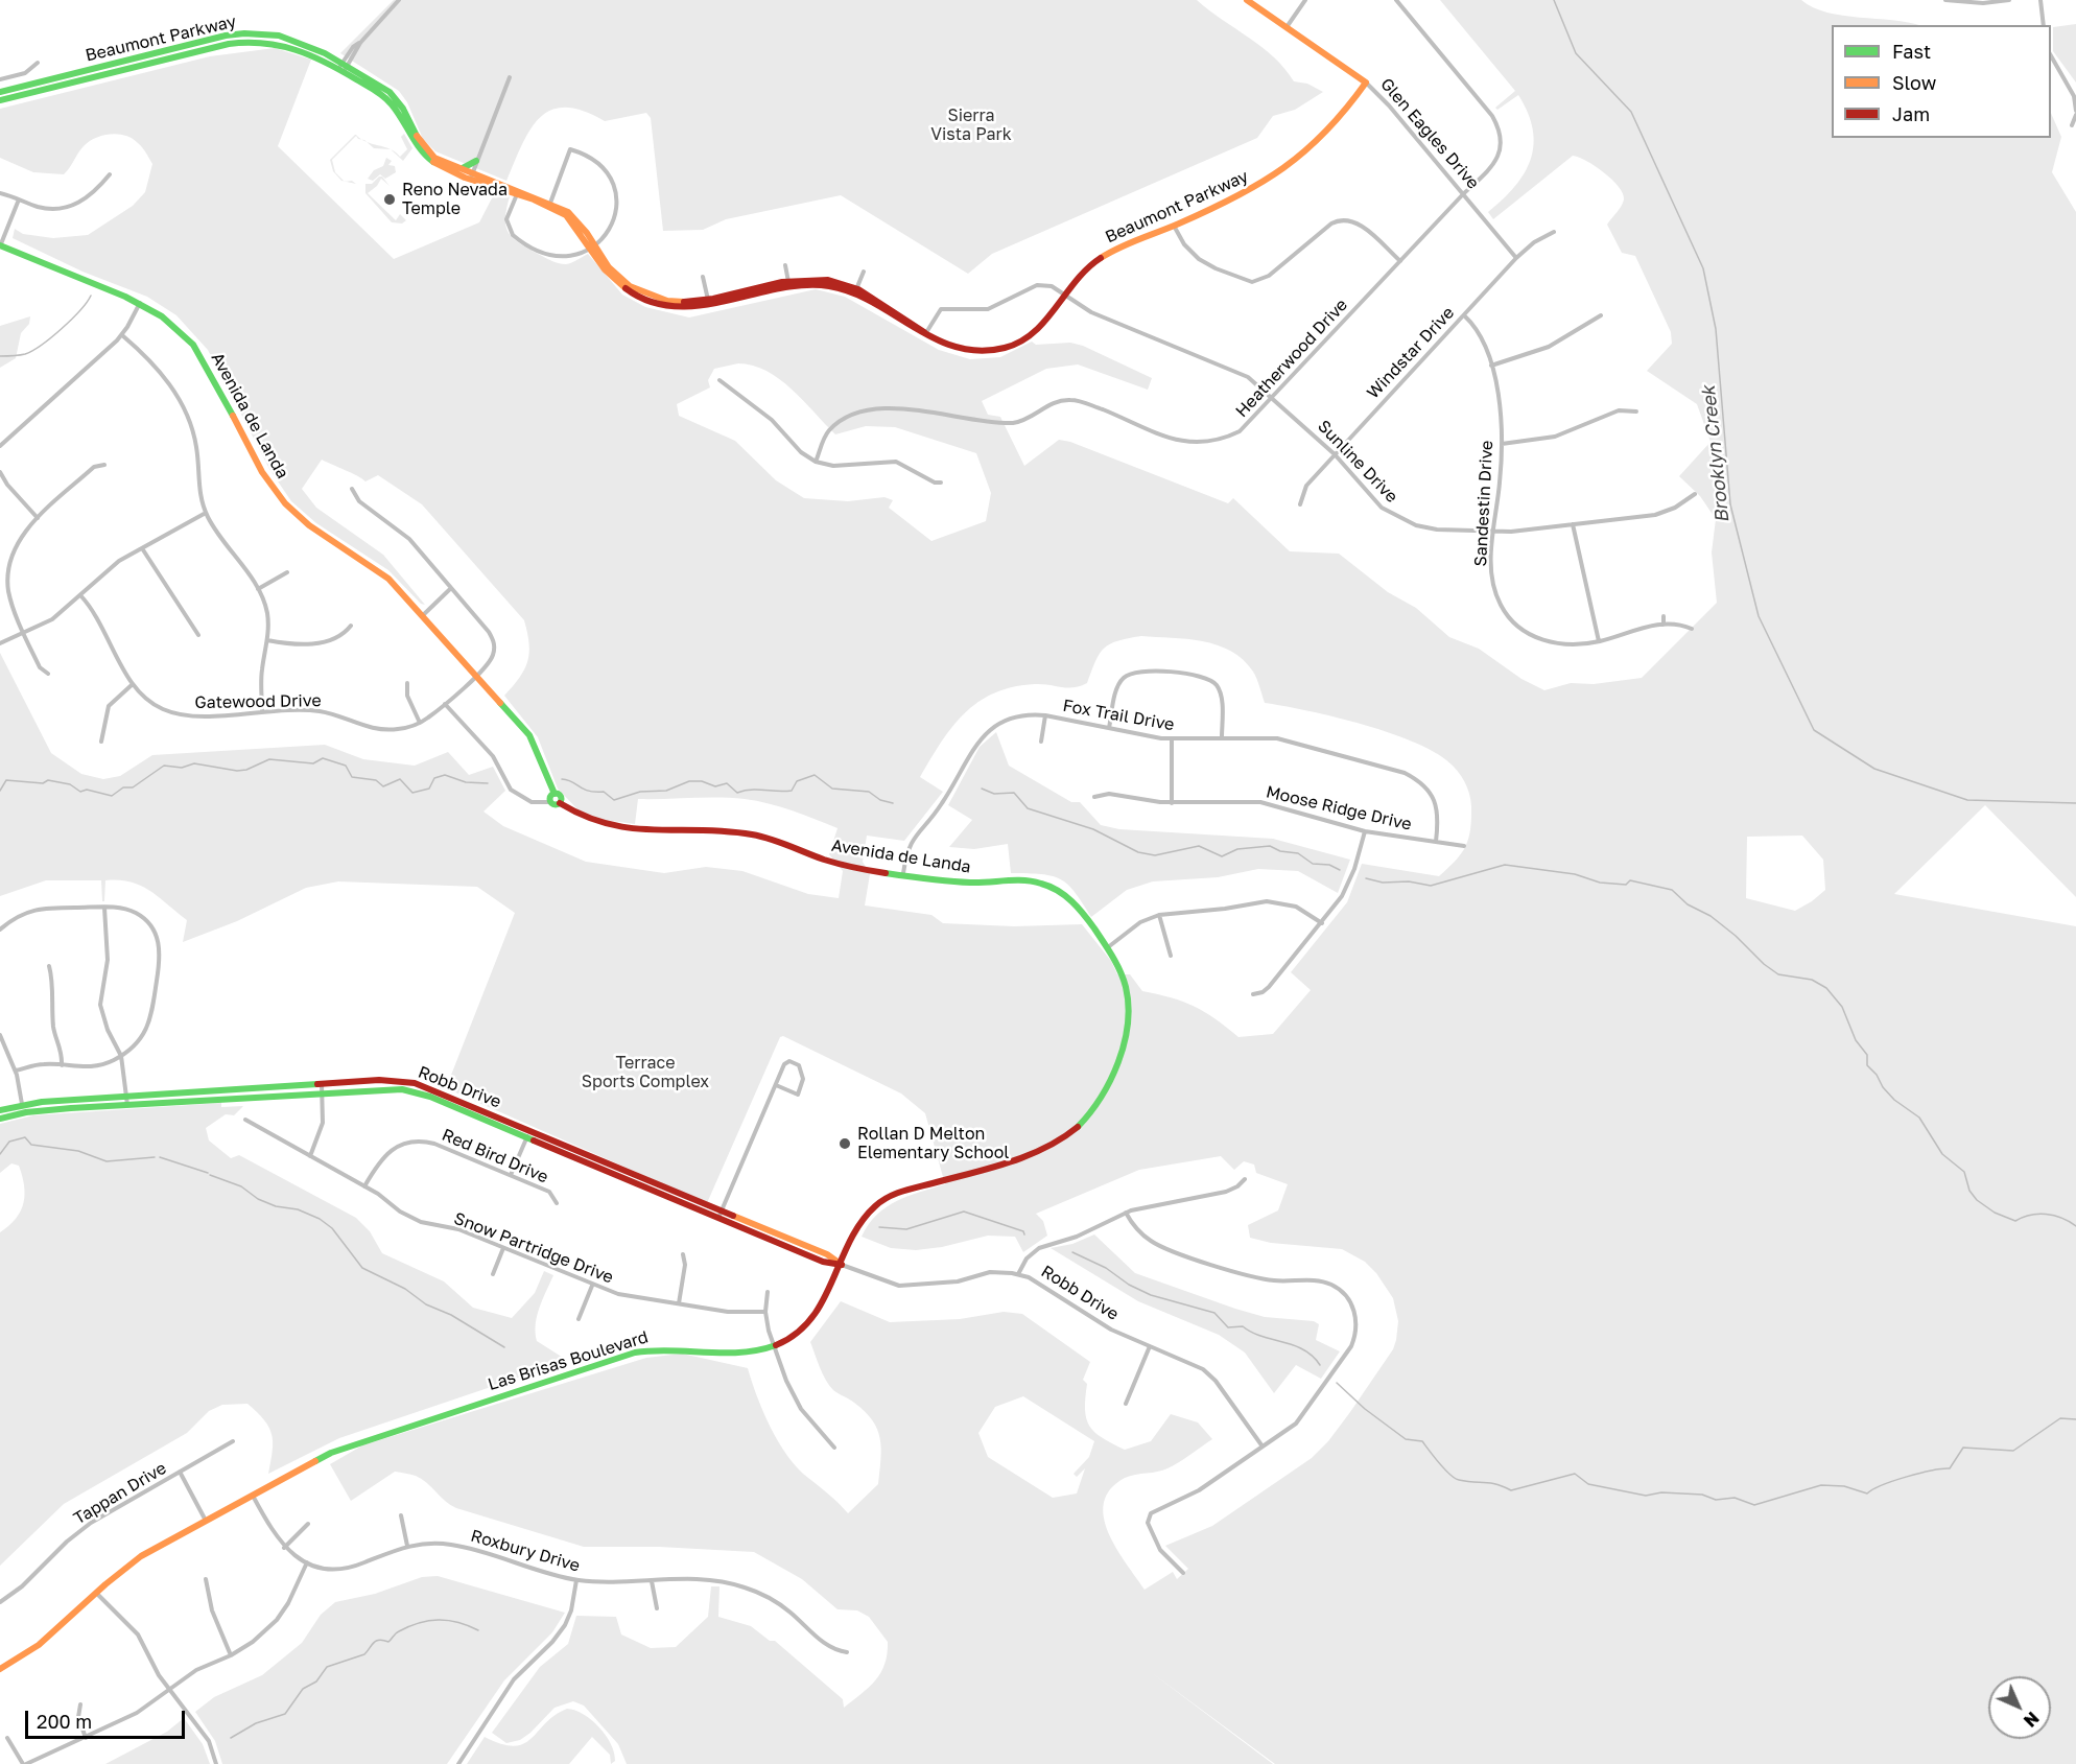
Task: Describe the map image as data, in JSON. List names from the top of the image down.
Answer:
{
  "streets": {
    "street": [
      "Beaumont Parkway",
      "Glen Eagles Drive",
      "Windstar Drive",
      "Heatherwood Drive",
      "Avenida de Landa",
      "Sunline Drive",
      "Sandestin Drive",
      "Gatewood Drive",
      "Fox Trail Drive",
      "Moose Ridge Drive",
      "Robb Drive",
      "Red Bird Drive",
      "Snow Partridge Drive",
      "Las Brisas Boulevard",
      "Tappan Drive",
      "Roxbury Drive"
    ]
  },
  "crossings": [
    ["Beaumont Parkway", "Glen Eagles Drive"],
    ["Beaumont Parkway", "Sunline Drive"],
    ["Glen Eagles Drive", "Windstar Drive"],
    ["Glen Eagles Drive", "Heatherwood Drive"],
    ["Windstar Drive", "Sunline Drive"],
    ["Windstar Drive", "Sandestin Drive"],
    ["Heatherwood Drive", "Sunline Drive"],
    ["Avenida de Landa", "Gatewood Drive"],
    ["Avenida de Landa", "Fox Trail Drive"],
    ["Avenida de Landa", "Las Brisas Boulevard"],
    ["Sunline Drive", "Sandestin Drive"],
    ["Fox Trail Drive", "Moose Ridge Drive"],
    ["Robb Drive", "Las Brisas Boulevard"],
    ["Red Bird Drive", "Snow Partridge Drive"],
    ["Las Brisas Boulevard", "Roxbury Drive"]
  ],
  "water": ["Brooklyn Creek"],
  "parks": ["Sierra Vista Park", "Terrace Sports Complex"],
  "places": ["Reno Nevada Temple", "Rollan D Melton Elementary School"],
  "legend": ["Fast", "Slow", "Jam"],
  "scale_bar": "200 m",
  "north": "bottom right"
}
